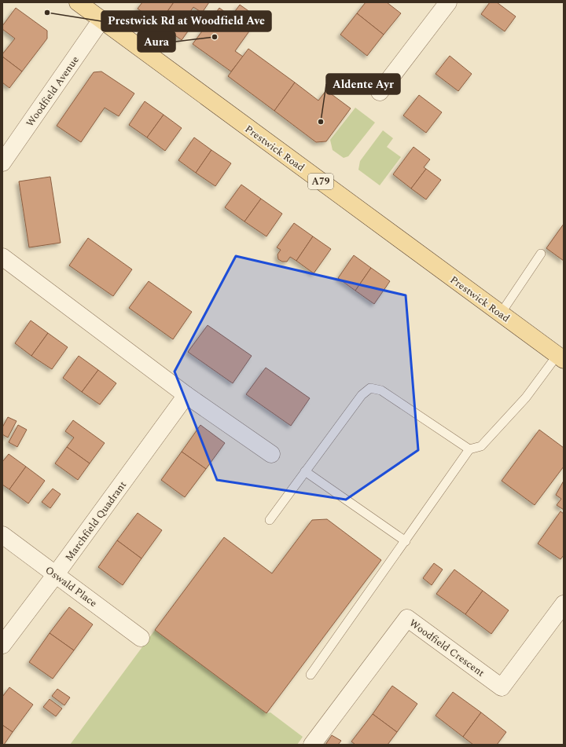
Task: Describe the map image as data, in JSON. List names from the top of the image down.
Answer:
{
  "streets": {
    "main road": ["Prestwick Road", "A79"],
    "street": [
      "Woodfield Avenue",
      "Marchfield Quadrant",
      "Oswald Place",
      "Woodfield Crescent"
    ]
  },
  "crossings": [
    ["Woodfield Avenue", "Prestwick Road"],
    ["Marchfield Quadrant", "Oswald Place"]
  ],
  "places": ["Prestwick Rd at Woodfield Ave", "Aura", "Aldente Ayr"]
}
